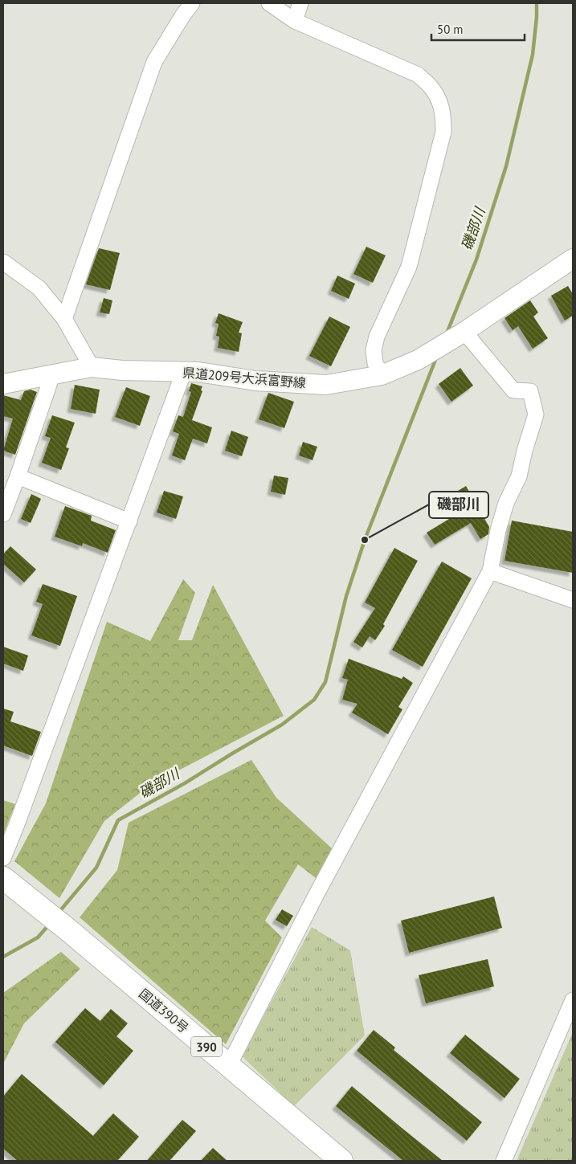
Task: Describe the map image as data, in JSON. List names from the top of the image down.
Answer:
{
  "streets": {
    "highway": ["国道390号", "390"],
    "main road": ["県道209号大浜富野線"]
  },
  "water": ["磯部川"],
  "places": ["磯部川"],
  "scale_bar": "50 m"
}
